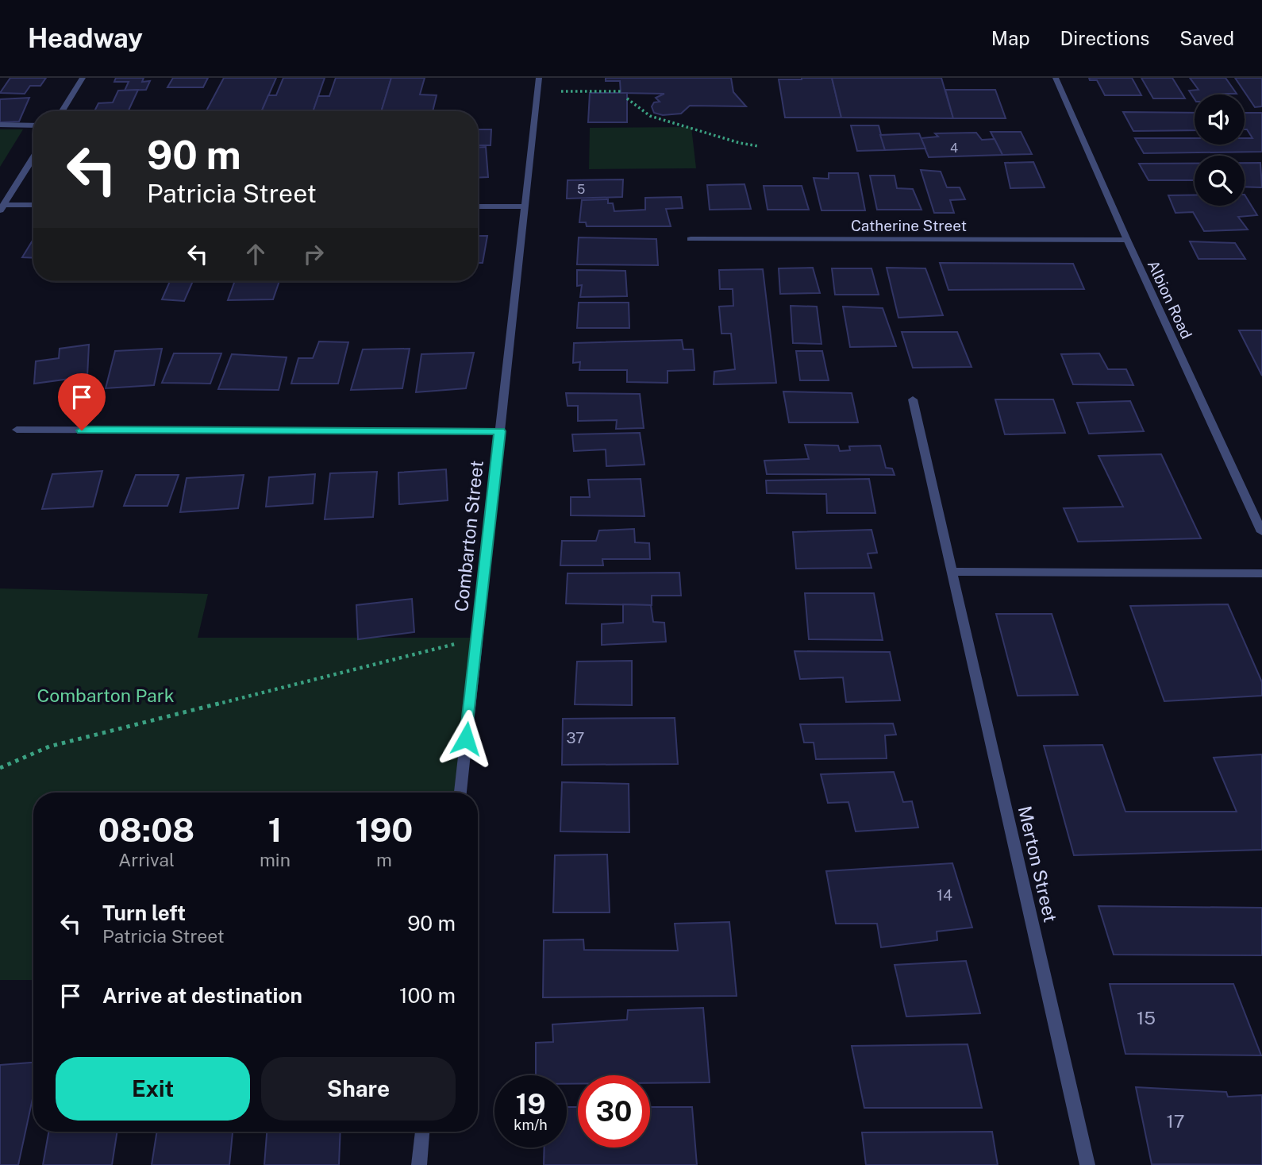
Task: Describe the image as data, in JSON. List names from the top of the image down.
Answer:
{
  "streets": {
    "street": [
      "Catherine Street",
      "Albion Road",
      "Combarton Street",
      "Merton Street"
    ]
  },
  "crossings": [
    ["Catherine Street", "Albion Road"]
  ],
  "parks": ["Combarton Park"],
  "house_numbers": [
    "4",
    "5",
    "37",
    "14",
    "15",
    "17"
  ],
  "page": {
    "header": "Headway",
    "nav": ["Map", "Directions", "Saved"],
    "turn": ["90 m", "Patricia Street"],
    "eta": [
      "08:08",
      "Arrival",
      "1",
      "min",
      "190",
      "m"
    ],
    "list": [
      {
        "name": "Turn left",
        "note": "Patricia Street",
        "value": "90 m"
      },
      {
        "name": "Arrive at destination",
        "value": "100 m"
      }
    ],
    "buttons": ["Exit", "Share"],
    "speed": "19 km/h",
    "limit": "30"
  }
}
